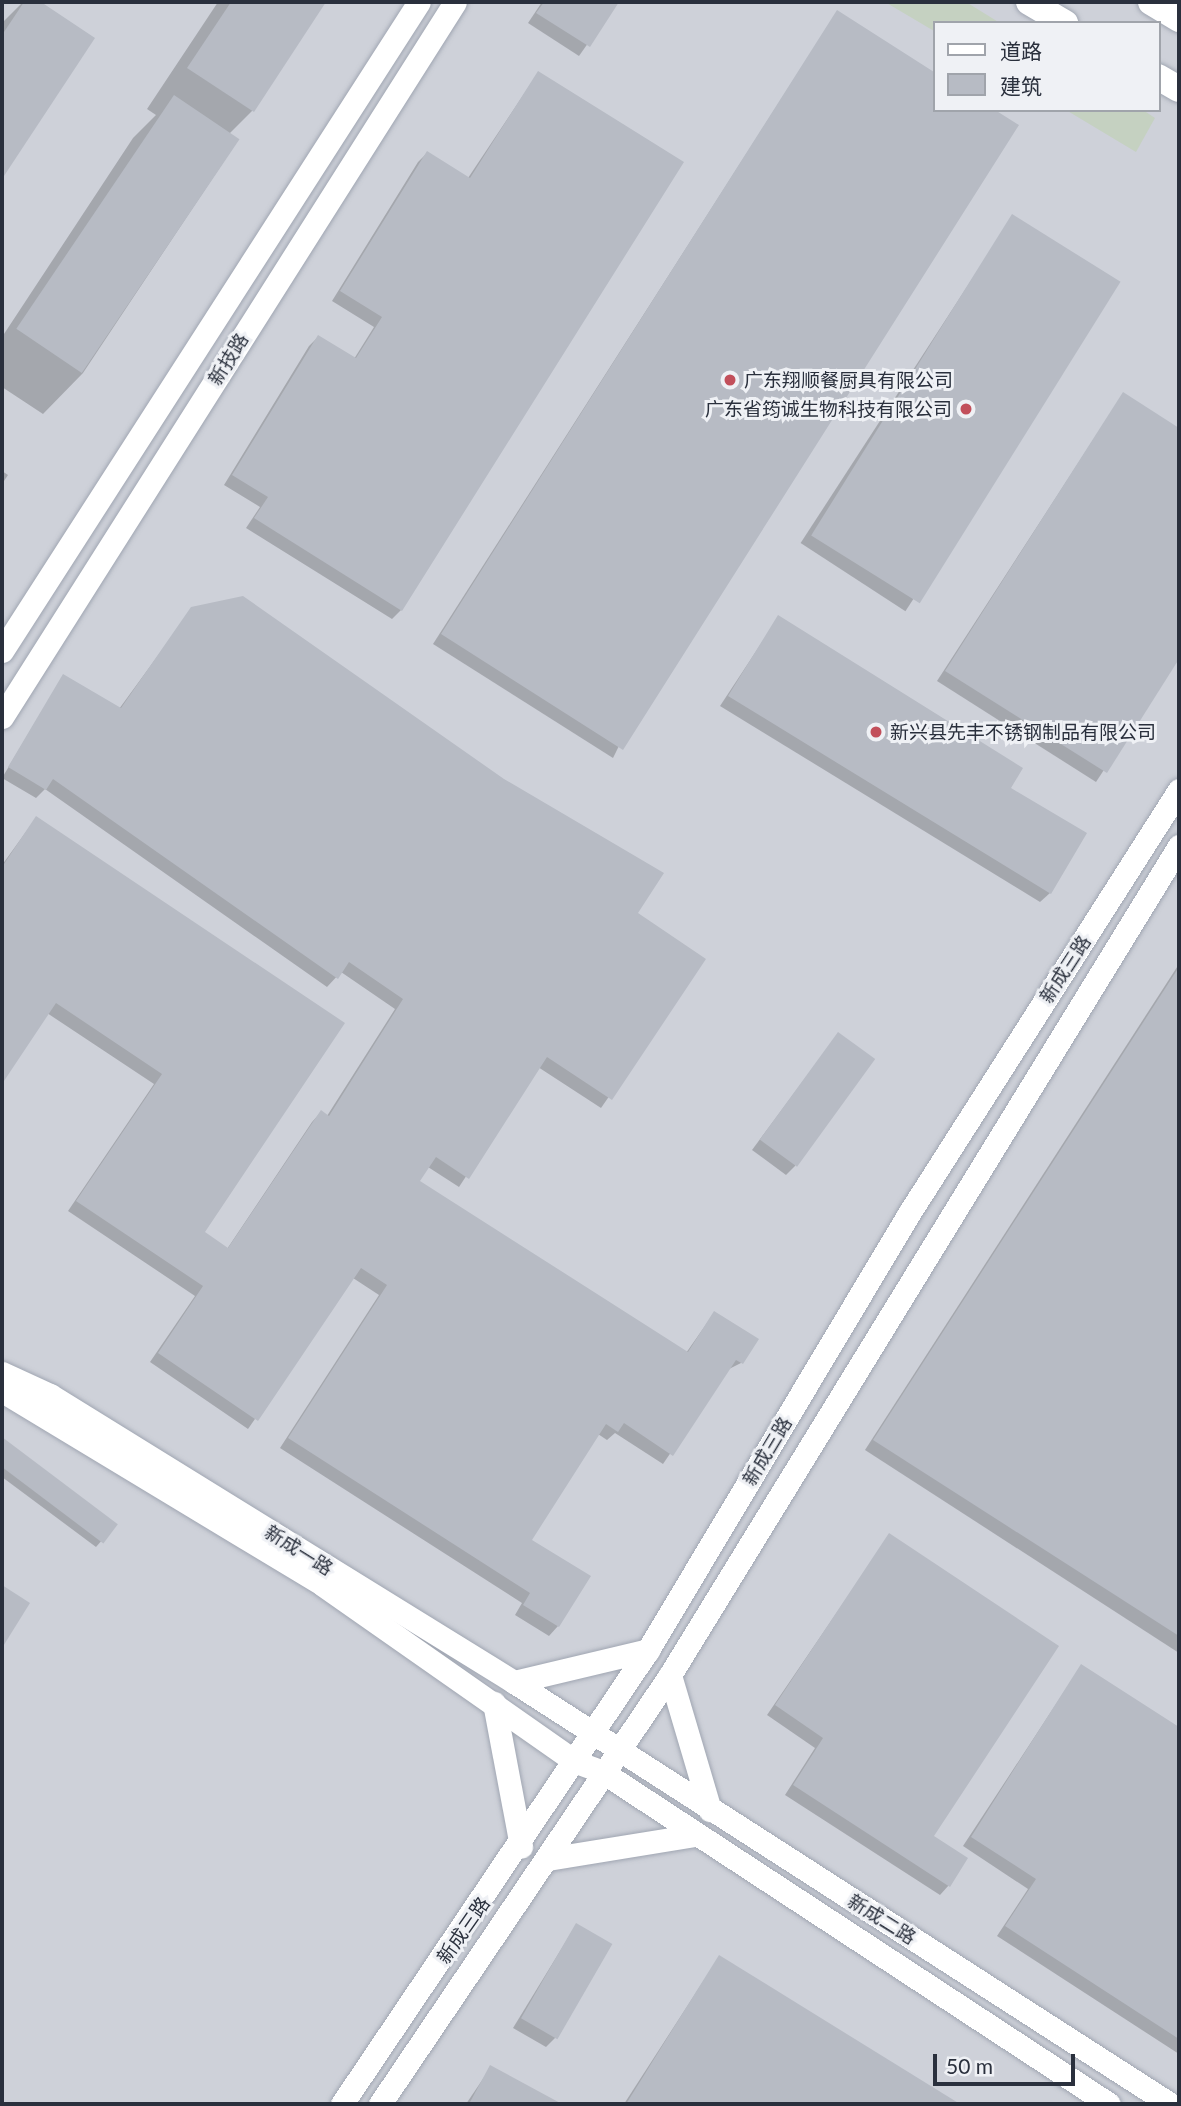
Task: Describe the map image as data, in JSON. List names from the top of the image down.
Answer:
{
  "streets": {
    "street": [
      "新技路",
      "新成三路",
      "新成一路",
      "新成二路"
    ]
  },
  "crossings": [
    ["新成三路", "新成一路"],
    ["新成三路", "新成二路"],
    ["新成一路", "新成二路"]
  ],
  "places": ["广东翔顺餐厨具有限公司", "广东省筠诚生物科技有限公司", "新兴县先丰不锈钢制品有限公司"],
  "legend": ["道路", "建筑"],
  "scale_bar": "50 m"
}
